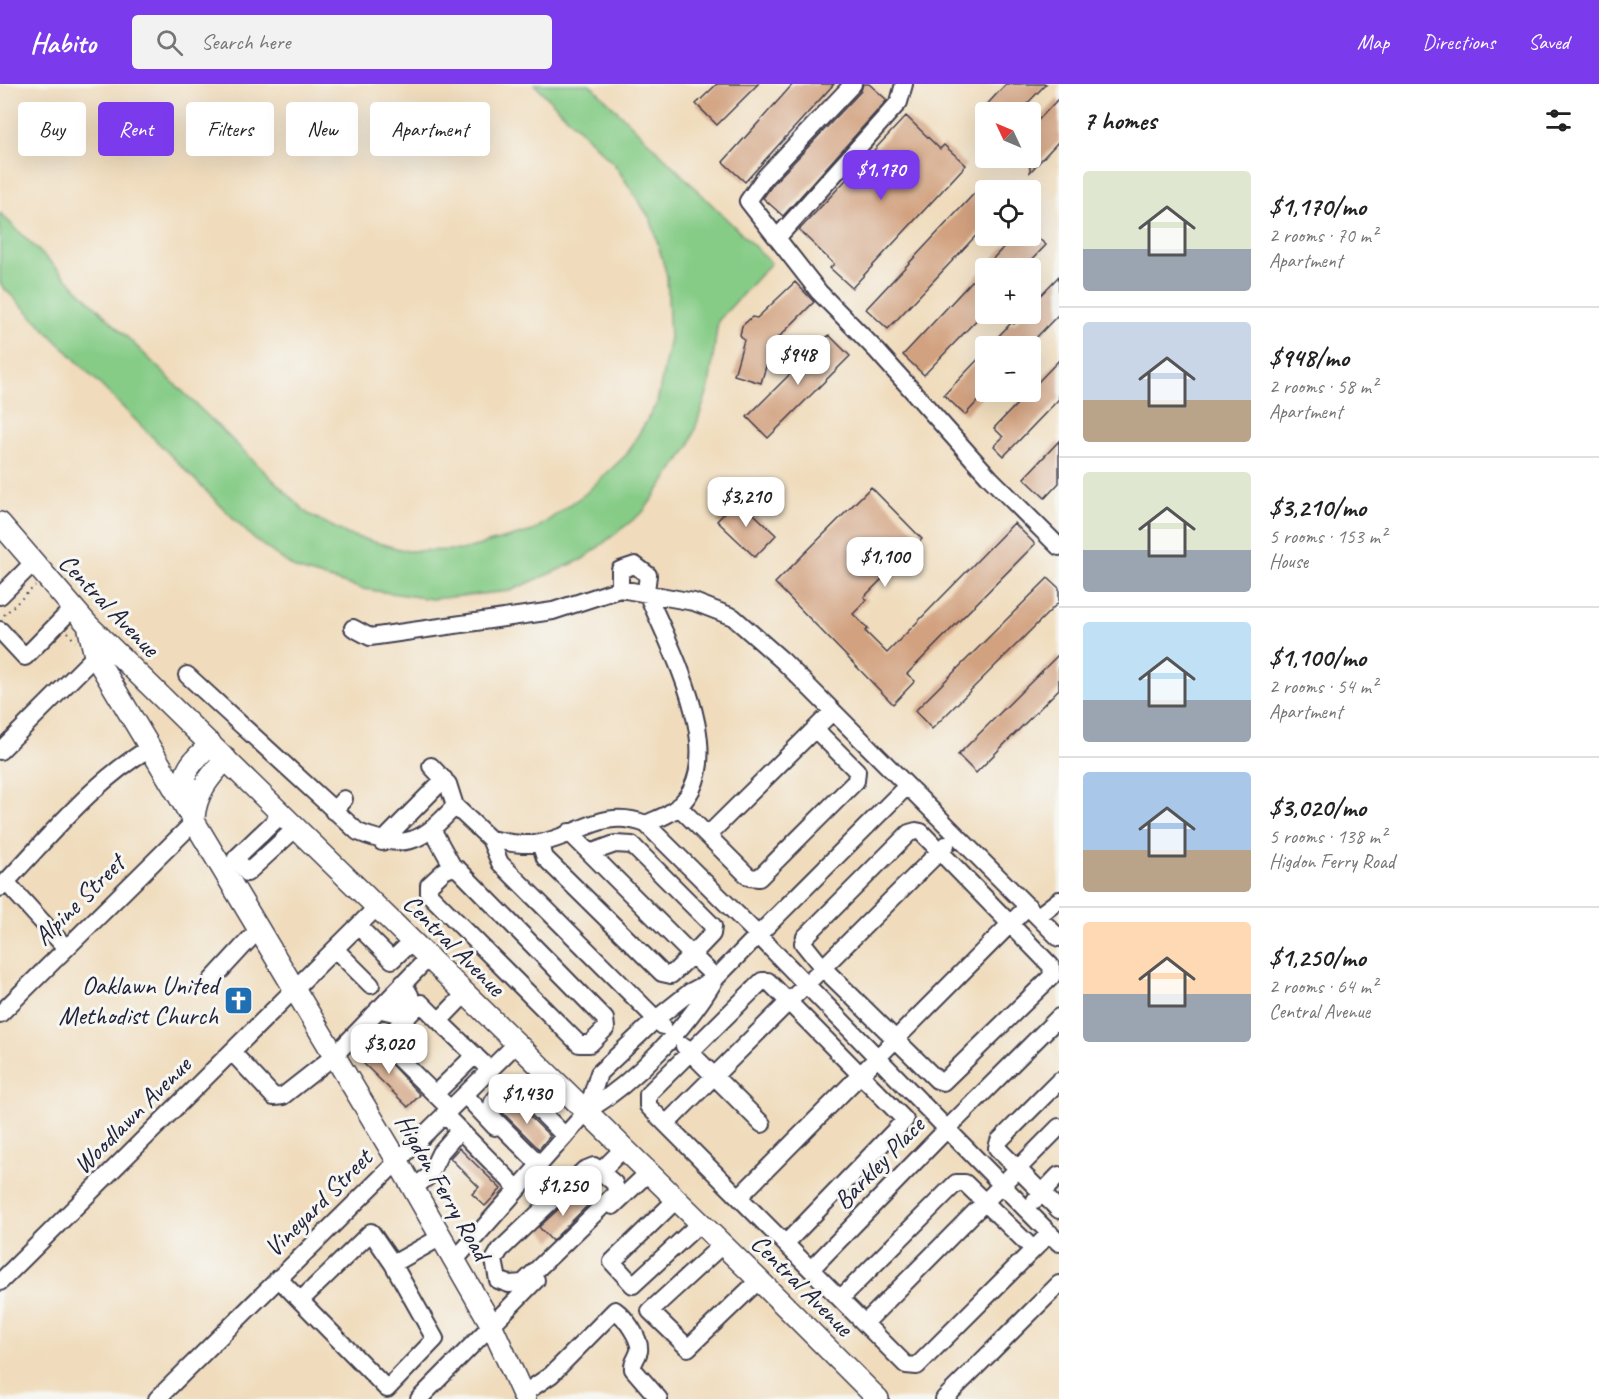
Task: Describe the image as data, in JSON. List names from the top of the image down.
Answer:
{
  "streets": {
    "main road": ["Central Avenue", "Higdon Ferry Road"],
    "street": [
      "Alpine Street",
      "Woodlawn Avenue",
      "Barkley Place",
      "Vineyard Street"
    ]
  },
  "crossings": [
    ["Central Avenue", "Woodlawn Avenue"],
    ["Central Avenue", "Vineyard Street"],
    ["Alpine Street", "Higdon Ferry Road"],
    ["Woodlawn Avenue", "Higdon Ferry Road"],
    ["Higdon Ferry Road", "Vineyard Street"]
  ],
  "places": {
    "church": ["Oaklawn United Methodist Church"]
  },
  "north": "top left",
  "page": {
    "header": "Habito",
    "search": "Search here",
    "nav": ["Map", "Directions", "Saved"],
    "heading": "7 homes",
    "map_buttons": ["+", "−"],
    "chip": [
      "Buy",
      "Rent",
      "Filters",
      "New",
      "Apartment"
    ],
    "price": [
      "$1,170",
      "$948",
      "$3,210",
      "$1,100",
      "$3,020",
      "$1,430",
      "$1,250"
    ],
    "list": [
      {
        "name": "$1,170/mo",
        "note": "2 rooms · 70 m² · Apartment"
      },
      {
        "name": "$948/mo",
        "note": "2 rooms · 58 m² · Apartment"
      },
      {
        "name": "$3,210/mo",
        "note": "5 rooms · 153 m² · House"
      },
      {
        "name": "$1,100/mo",
        "note": "2 rooms · 54 m² · Apartment"
      },
      {
        "name": "$3,020/mo",
        "note": "5 rooms · 138 m² · Higdon Ferry Road"
      },
      {
        "name": "$1,250/mo",
        "note": "2 rooms · 64 m² · Central Avenue"
      }
    ]
  }
}
